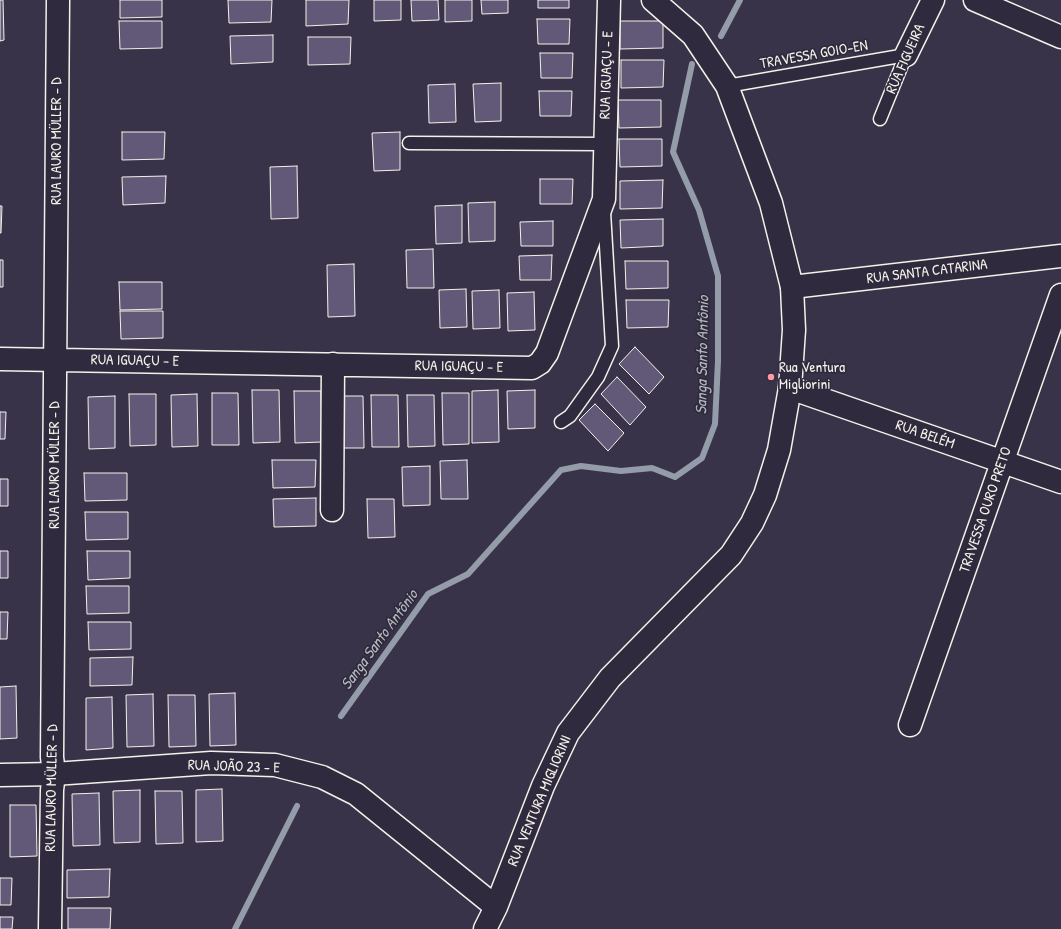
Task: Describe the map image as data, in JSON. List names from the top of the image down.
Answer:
{
  "streets": {
    "street": [
      "RUA FIGUEIRA",
      "RUA IGUAÇU - E",
      "RUA LAURO MÜLLER - D",
      "RUA SANTA CATARINA",
      "RUA BELÉM",
      "TRAVESSA OURO PRETO",
      "RUA JOÃO 23 - E",
      "RUA VENTURA MIGLIORINI"
    ],
    "lane": ["TRAVESSA GOIO-EN"]
  },
  "crossings": [
    ["TRAVESSA GOIO-EN", "RUA FIGUEIRA"],
    ["TRAVESSA GOIO-EN", "RUA VENTURA MIGLIORINI"],
    ["RUA IGUAÇU - E", "RUA LAURO MÜLLER - D"],
    ["RUA LAURO MÜLLER - D", "RUA JOÃO 23 - E"],
    ["RUA SANTA CATARINA", "RUA VENTURA MIGLIORINI"],
    ["RUA BELÉM", "TRAVESSA OURO PRETO"],
    ["RUA BELÉM", "RUA VENTURA MIGLIORINI"],
    ["RUA JOÃO 23 - E", "RUA VENTURA MIGLIORINI"]
  ],
  "water": ["Sanga Santo Antônio"],
  "places": ["Rua Ventura Migliorini"]
}
